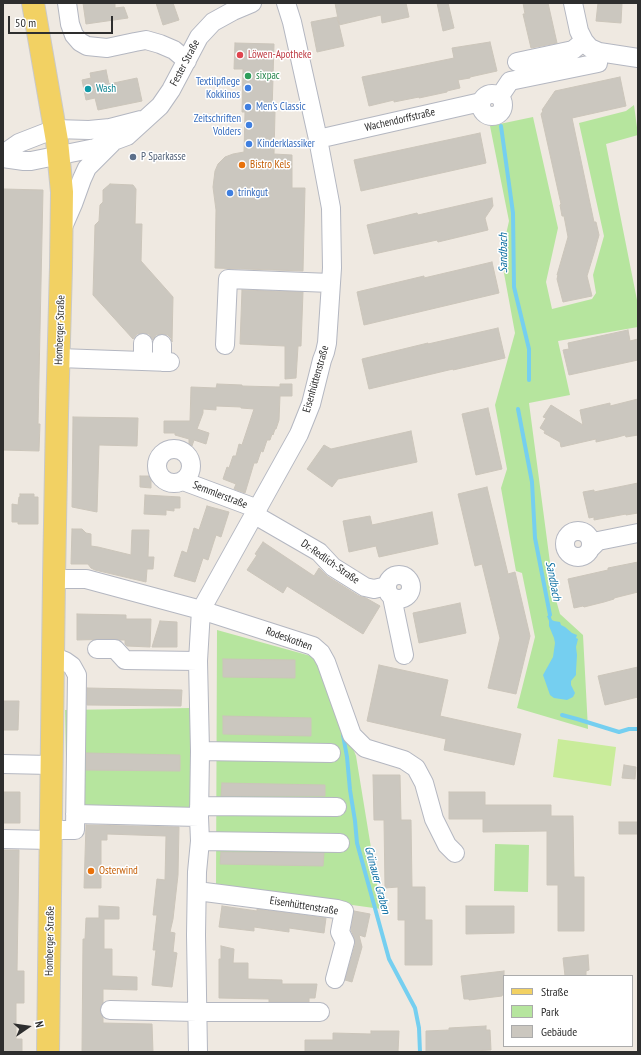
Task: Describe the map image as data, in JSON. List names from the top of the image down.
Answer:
{
  "streets": {
    "main road": ["Homberger Straße"],
    "street": [
      "Fester Straße",
      "Wachendorffstraße",
      "Eisenhüttenstraße",
      "Semmlerstraße",
      "Dr.-Redlich-Straße",
      "Rodeskothen"
    ]
  },
  "crossings": [
    ["Fester Straße", "Homberger Straße"],
    ["Wachendorffstraße", "Eisenhüttenstraße"],
    ["Homberger Straße", "Rodeskothen"],
    ["Eisenhüttenstraße", "Semmlerstraße"],
    ["Eisenhüttenstraße", "Dr.-Redlich-Straße"],
    ["Eisenhüttenstraße", "Rodeskothen"],
    ["Semmlerstraße", "Dr.-Redlich-Straße"]
  ],
  "water": ["Sandbach", "Grünauer Graben"],
  "places": [
    "Löwen-Apotheke",
    "sixpac",
    "Textilpflege Kokkinos",
    "Wash",
    "Men's Classic",
    "Zeitschriften Volders",
    "Kinderklassiker",
    "P Sparkasse",
    "Bistro Kels",
    "trinkgut",
    "Osterwind"
  ],
  "legend": ["Straße", "Park", "Gebäude"],
  "scale_bar": "50 m",
  "north": "right"
}
